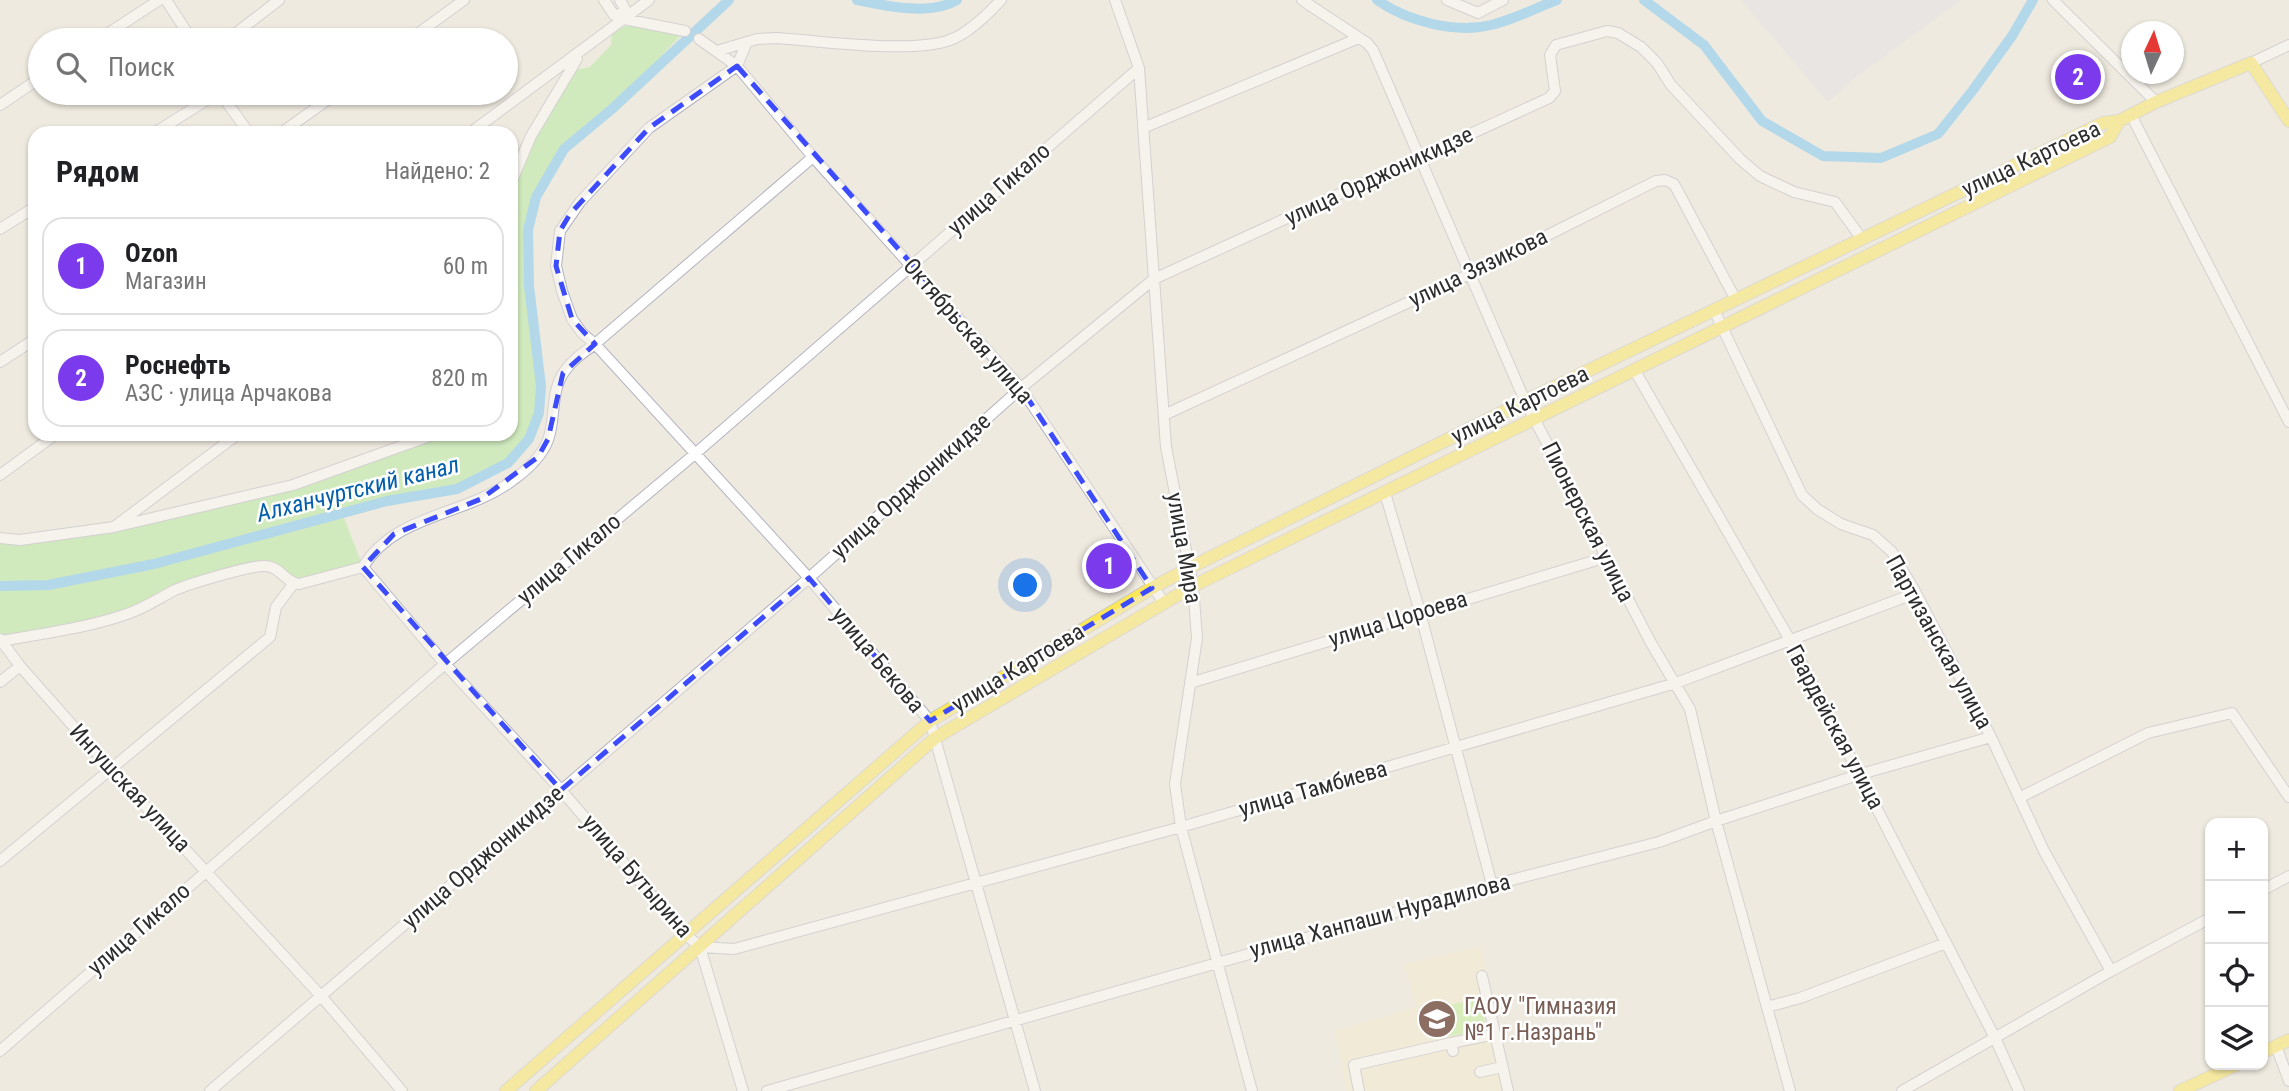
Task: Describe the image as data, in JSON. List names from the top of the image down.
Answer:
{
  "streets": {
    "main road": ["улица Картоева"],
    "street": [
      "улица Орджоникидзе",
      "улица Гикало",
      "улица Зязикова",
      "Октябрьская улица",
      "Пионерская улица",
      "улица Мира",
      "улица Цороева",
      "Партизанская улица",
      "улица Бекова",
      "Гвардейская улица",
      "Ингушская улица",
      "улица Тамбиева",
      "улица Бутырина",
      "улица Ханпаши Нурадилова"
    ]
  },
  "crossings": [
    ["улица Картоева", "улица Орджоникидзе"],
    ["улица Картоева", "улица Зязикова"],
    ["улица Картоева", "Октябрьская улица"],
    ["улица Картоева", "Пионерская улица"],
    ["улица Картоева", "улица Мира"],
    ["улица Картоева", "Партизанская улица"],
    ["улица Картоева", "улица Бекова"],
    ["улица Картоева", "Гвардейская улица"],
    ["улица Картоева", "улица Тамбиева"],
    ["улица Картоева", "улица Бутырина"],
    ["улица Орджоникидзе", "Октябрьская улица"],
    ["улица Орджоникидзе", "Пионерская улица"],
    ["улица Орджоникидзе", "улица Мира"],
    ["улица Орджоникидзе", "улица Бекова"],
    ["улица Орджоникидзе", "Ингушская улица"],
    ["улица Орджоникидзе", "улица Бутырина"],
    ["улица Гикало", "Октябрьская улица"],
    ["улица Гикало", "улица Мира"],
    ["улица Гикало", "улица Бекова"],
    ["улица Гикало", "Ингушская улица"],
    ["улица Гикало", "улица Бутырина"],
    ["улица Зязикова", "Пионерская улица"],
    ["улица Зязикова", "улица Мира"],
    ["Октябрьская улица", "улица Бекова"],
    ["Пионерская улица", "улица Цороева"],
    ["Пионерская улица", "улица Тамбиева"],
    ["Пионерская улица", "улица Ханпаши Нурадилова"],
    ["улица Мира", "улица Цороева"],
    ["улица Мира", "улица Тамбиева"],
    ["улица Мира", "улица Ханпаши Нурадилова"],
    ["Партизанская улица", "улица Тамбиева"],
    ["Партизанская улица", "улица Ханпаши Нурадилова"],
    ["улица Бекова", "улица Тамбиева"],
    ["улица Бекова", "улица Ханпаши Нурадилова"],
    ["Гвардейская улица", "улица Тамбиева"],
    ["Гвардейская улица", "улица Ханпаши Нурадилова"],
    ["улица Тамбиева", "улица Бутырина"]
  ],
  "water": ["Алханчуртский канал"],
  "places": {
    "school or university": ["ГАОУ \"Гимназия №1 г.Назрань\""]
  },
  "north": "top",
  "page": {
    "search": "Поиск",
    "pins": ["2", "1"],
    "heading": ["Рядом", "Найдено: 2"],
    "list": [
      {
        "mark": "1",
        "name": "Ozon",
        "note": "Магазин",
        "value": "60 m"
      },
      {
        "mark": "2",
        "name": "Роснефть",
        "note": "АЗС · улица Арчакова",
        "value": "820 m"
      }
    ],
    "map_buttons": ["+", "−"]
  }
}
